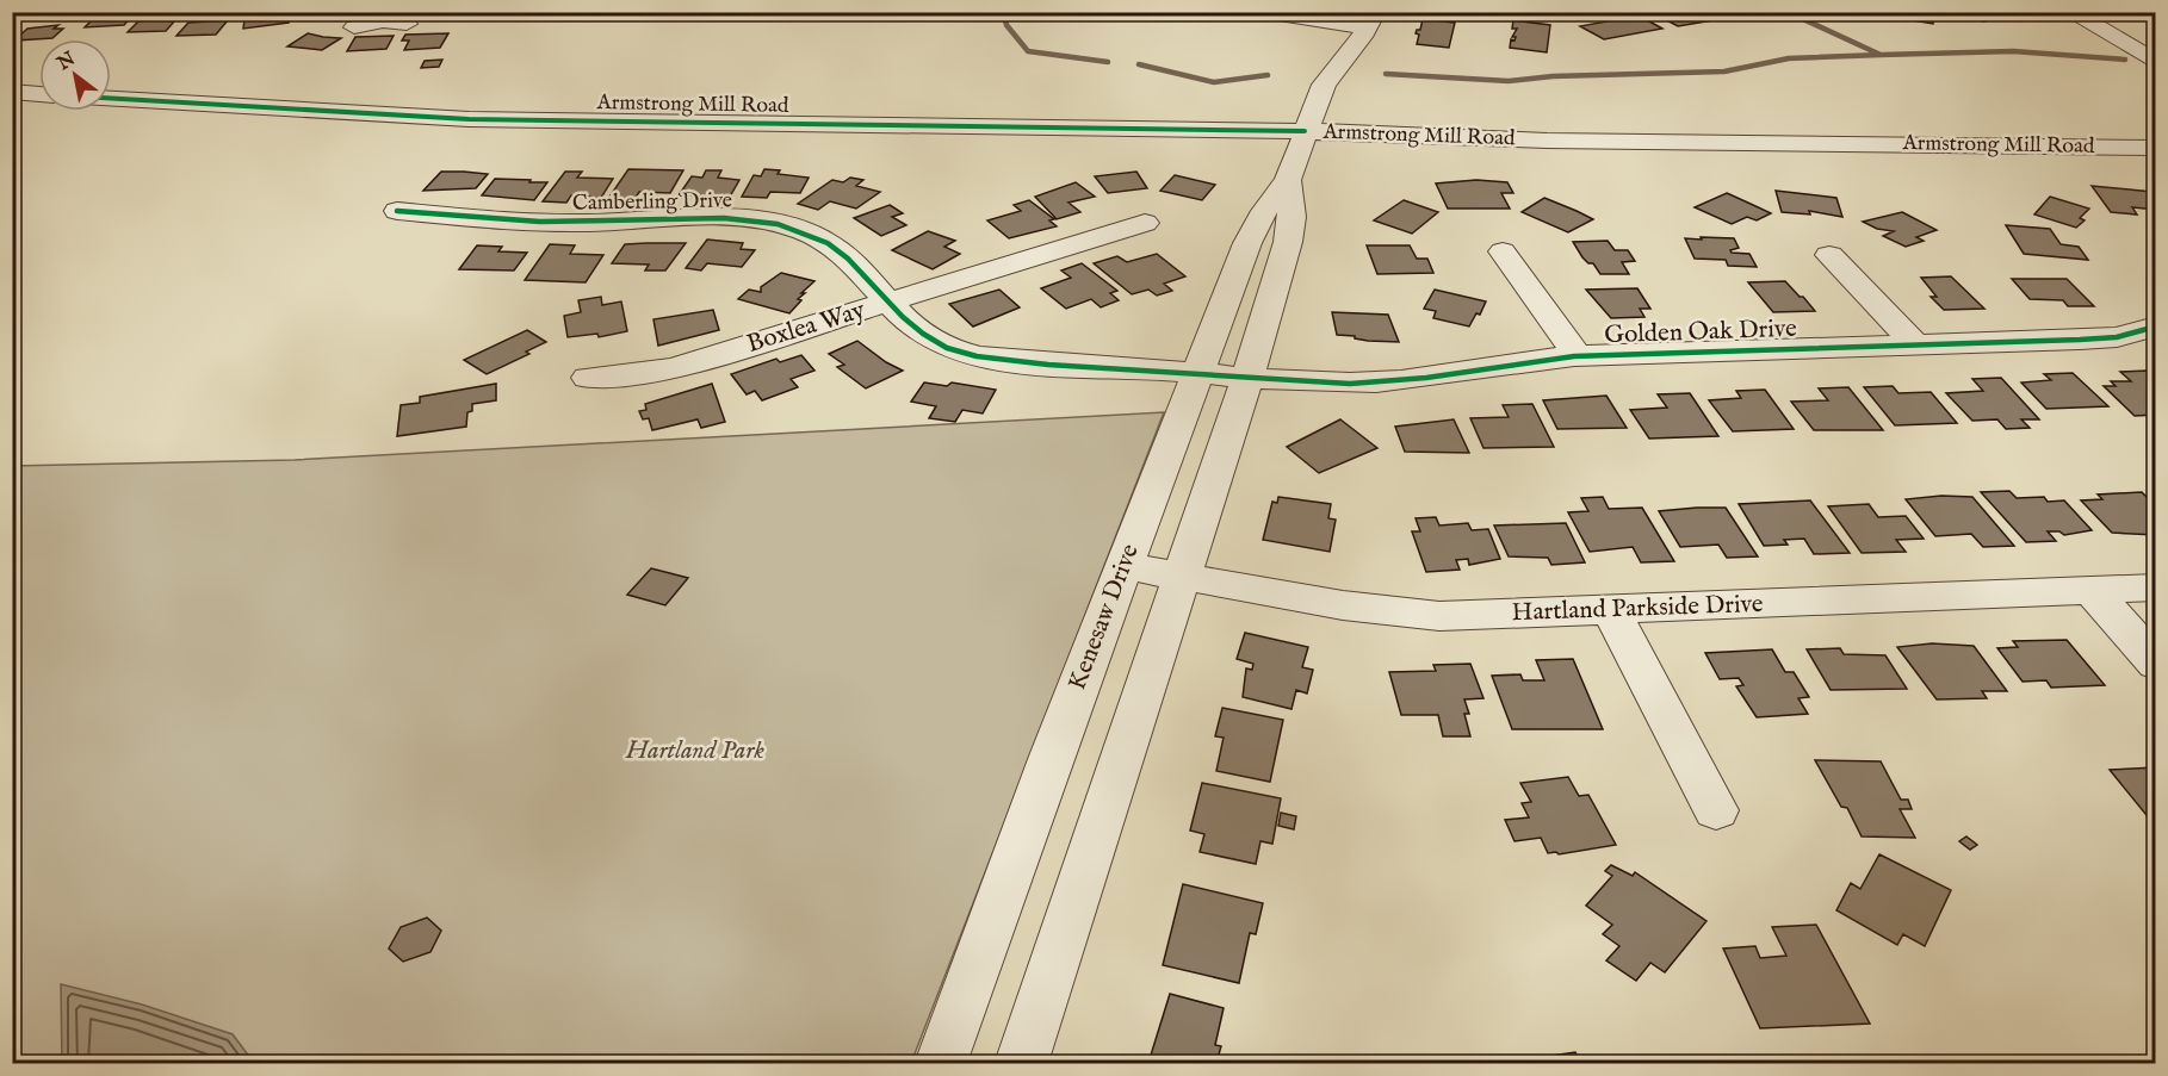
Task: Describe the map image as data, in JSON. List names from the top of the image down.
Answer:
{
  "streets": {
    "street": [
      "Armstrong Mill Road",
      "Camberling Drive",
      "Boxlea Way",
      "Golden Oak Drive",
      "Hartland Parkside Drive",
      "Kenesaw Drive"
    ]
  },
  "crossings": [
    ["Armstrong Mill Road", "Kenesaw Drive"],
    ["Camberling Drive", "Boxlea Way"],
    ["Camberling Drive", "Golden Oak Drive"],
    ["Camberling Drive", "Kenesaw Drive"],
    ["Golden Oak Drive", "Kenesaw Drive"],
    ["Hartland Parkside Drive", "Kenesaw Drive"]
  ],
  "parks": ["Hartland Park"],
  "north": "top left"
}
